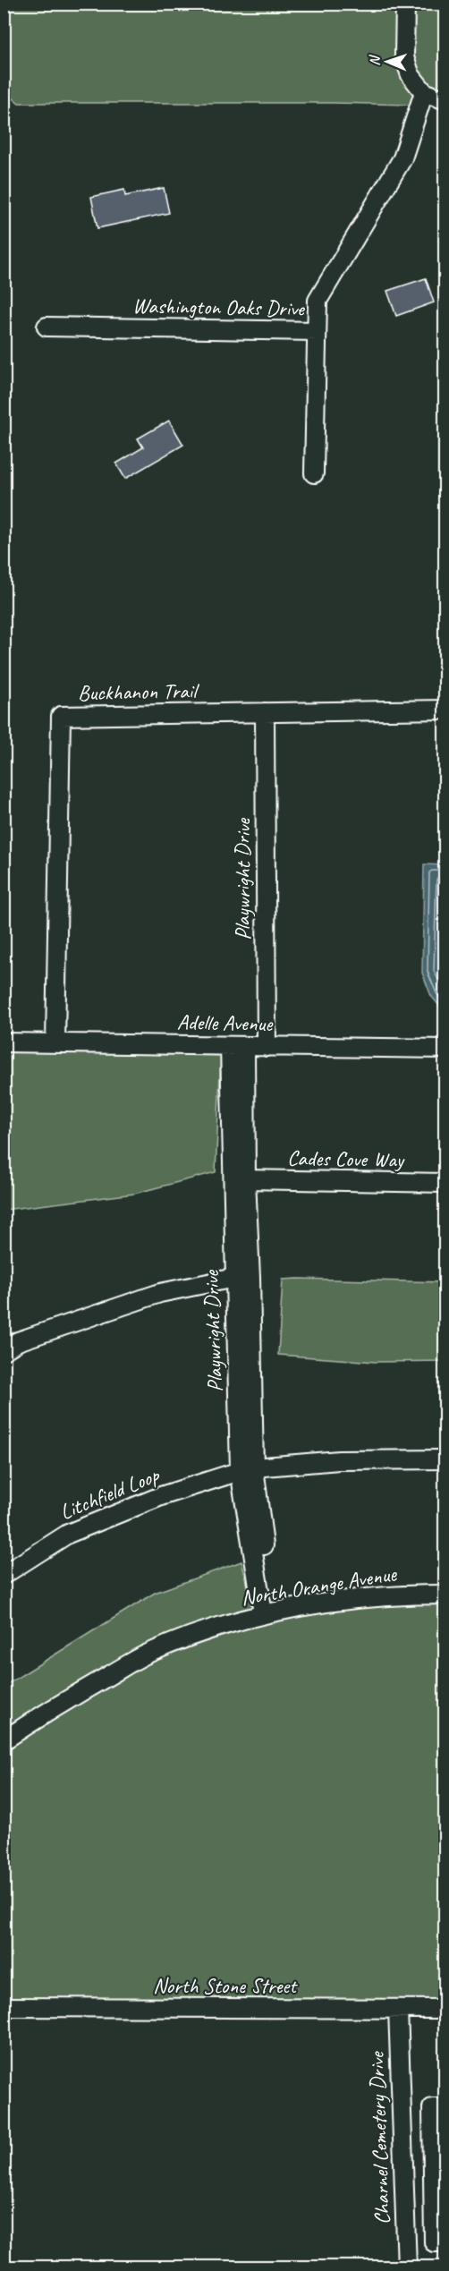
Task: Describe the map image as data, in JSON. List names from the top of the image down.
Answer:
{
  "streets": {
    "street": [
      "Washington Oaks Drive",
      "Buckhanon Trail",
      "Playwright Drive",
      "Adelle Avenue",
      "Cades Cove Way",
      "Litchfield Loop",
      "North Orange Avenue",
      "North Stone Street",
      "Charnel Cemetery Drive"
    ]
  },
  "crossings": [
    ["Buckhanon Trail", "Playwright Drive"],
    ["Buckhanon Trail", "Adelle Avenue"],
    ["Playwright Drive", "Adelle Avenue"],
    ["Playwright Drive", "Cades Cove Way"],
    ["Playwright Drive", "Litchfield Loop"],
    ["Playwright Drive", "North Orange Avenue"],
    ["North Stone Street", "Charnel Cemetery Drive"]
  ],
  "north": "left"
}
